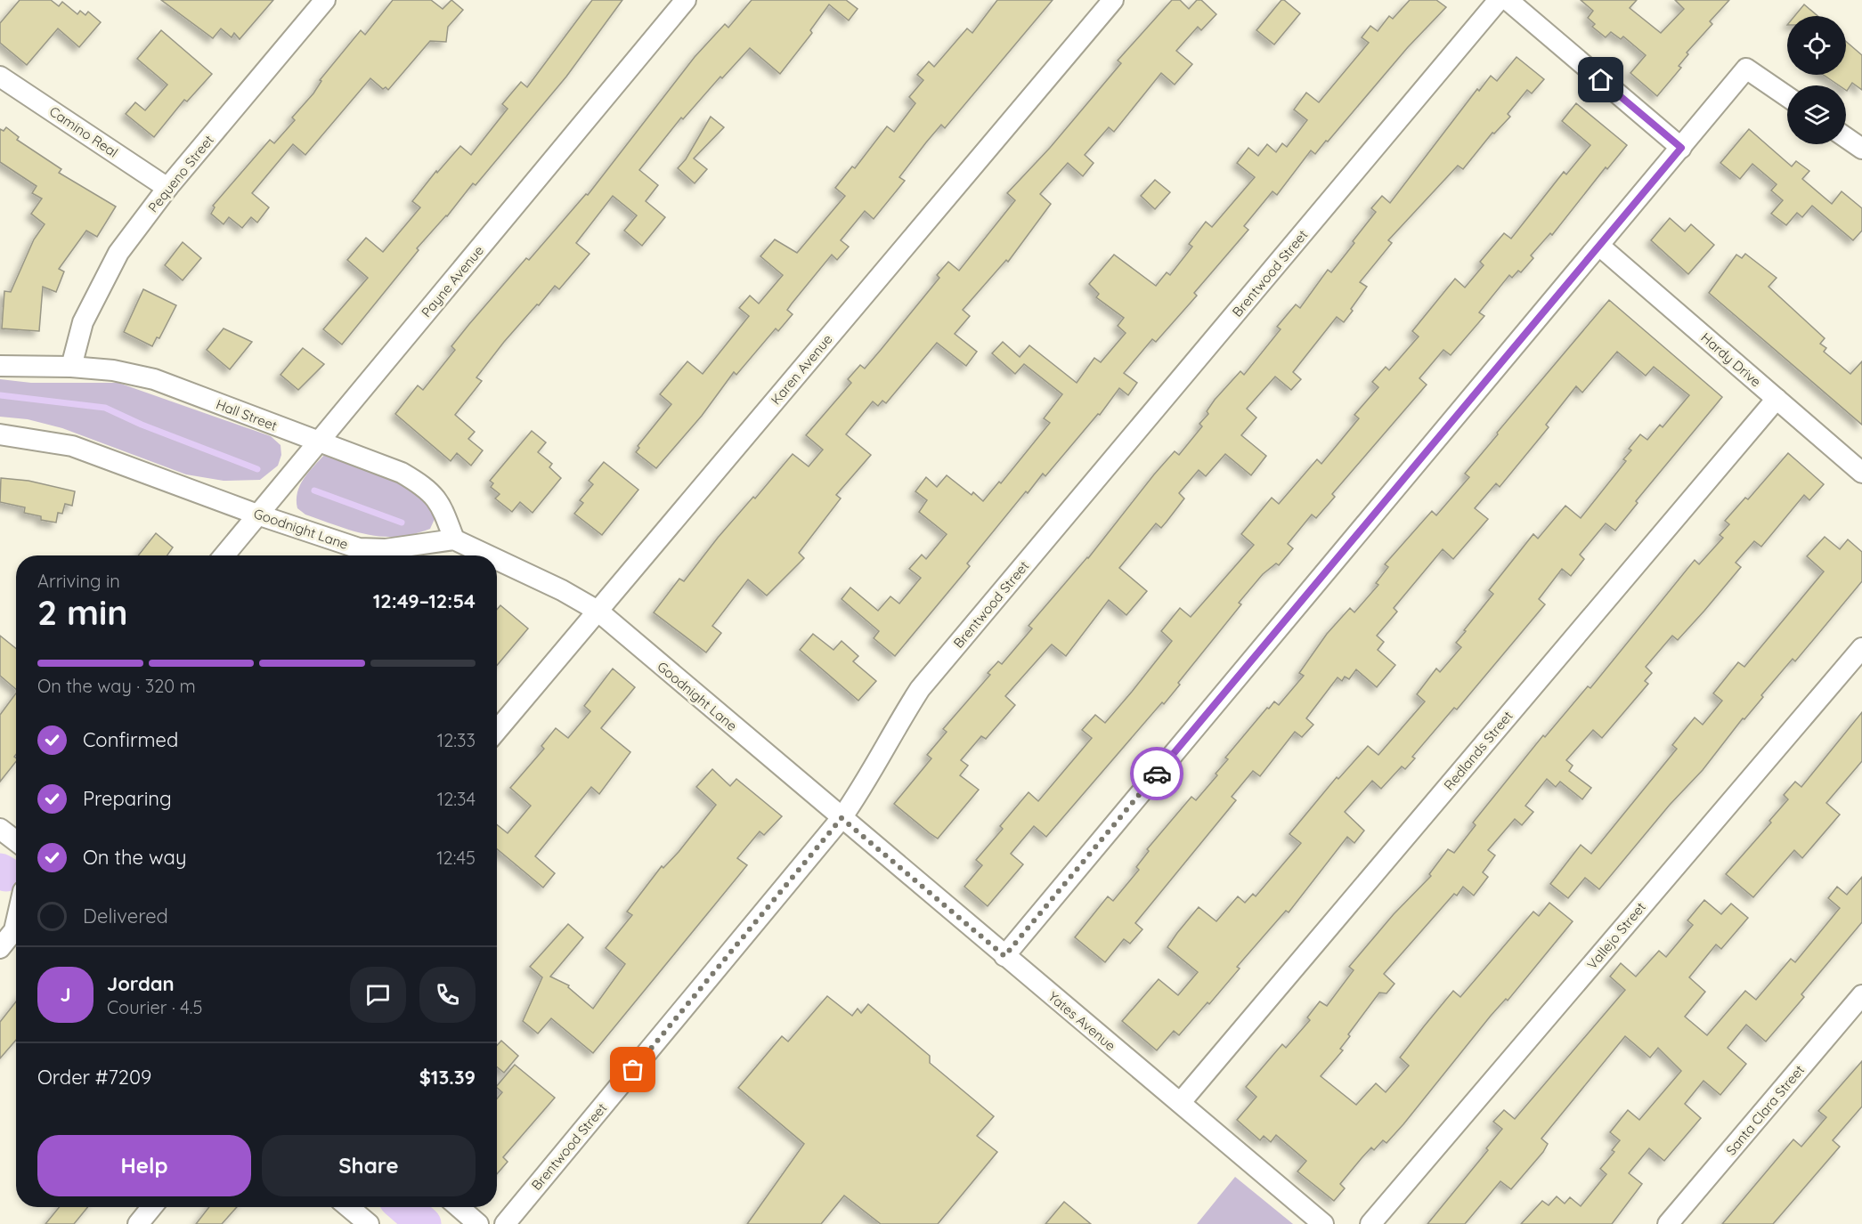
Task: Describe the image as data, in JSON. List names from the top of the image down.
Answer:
{
  "streets": {
    "street": [
      "Camino Real",
      "Pequeno Street",
      "Brentwood Street",
      "Payne Avenue",
      "Hardy Drive",
      "Karen Avenue",
      "Hall Street",
      "Goodnight Lane",
      "Redlands Street",
      "Vallejo Street",
      "Yates Avenue",
      "Santa Clara Street"
    ]
  },
  "crossings": [
    ["Camino Real", "Pequeno Street"],
    ["Pequeno Street", "Hall Street"],
    ["Brentwood Street", "Goodnight Lane"],
    ["Brentwood Street", "Yates Avenue"],
    ["Payne Avenue", "Hall Street"],
    ["Payne Avenue", "Goodnight Lane"],
    ["Hardy Drive", "Redlands Street"],
    ["Karen Avenue", "Goodnight Lane"],
    ["Hall Street", "Goodnight Lane"],
    ["Goodnight Lane", "Yates Avenue"],
    ["Redlands Street", "Yates Avenue"]
  ],
  "page": {
    "heading": ["2 min", "Arriving in", "12:49–12:54"],
    "panel": [
      "Jordan",
      "Courier · 4.5",
      "Order #7209",
      "$13.39"
    ],
    "bar": "On the way · 320 m",
    "list": [
      ["Confirmed", "12:33"],
      ["Preparing", "12:34"],
      ["On the way", "12:45"],
      "Delivered"
    ],
    "round": "J",
    "buttons": ["Help", "Share"]
  }
}
